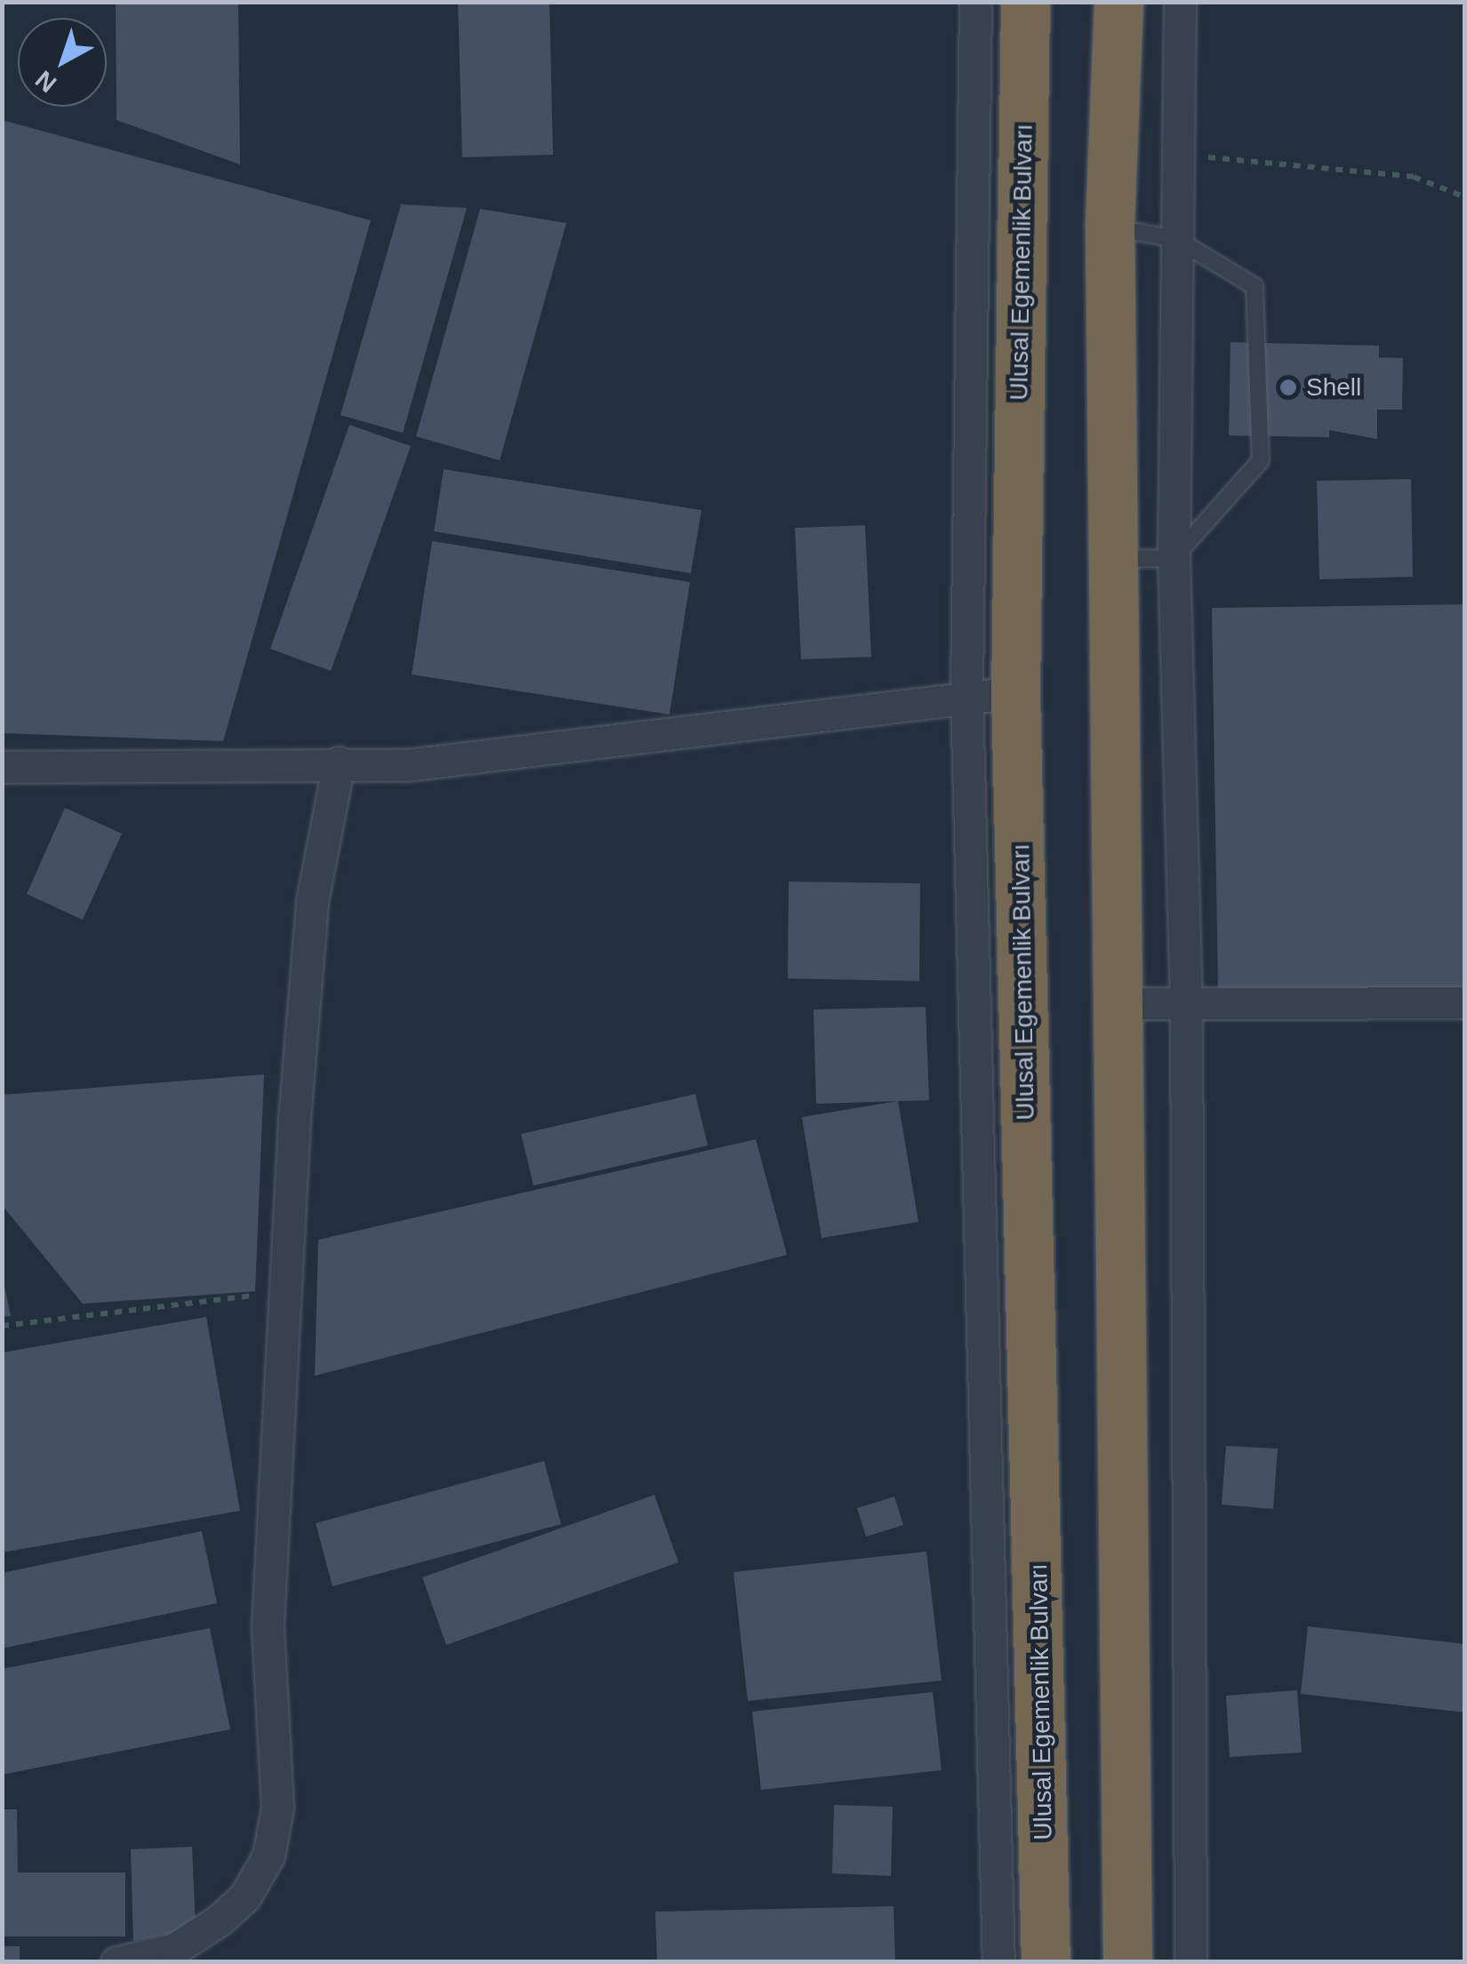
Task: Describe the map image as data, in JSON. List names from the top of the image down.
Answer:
{
  "streets": {
    "highway": ["Ulusal Egemenlik Bulvarı"]
  },
  "places": ["Shell"],
  "north": "bottom left"
}
